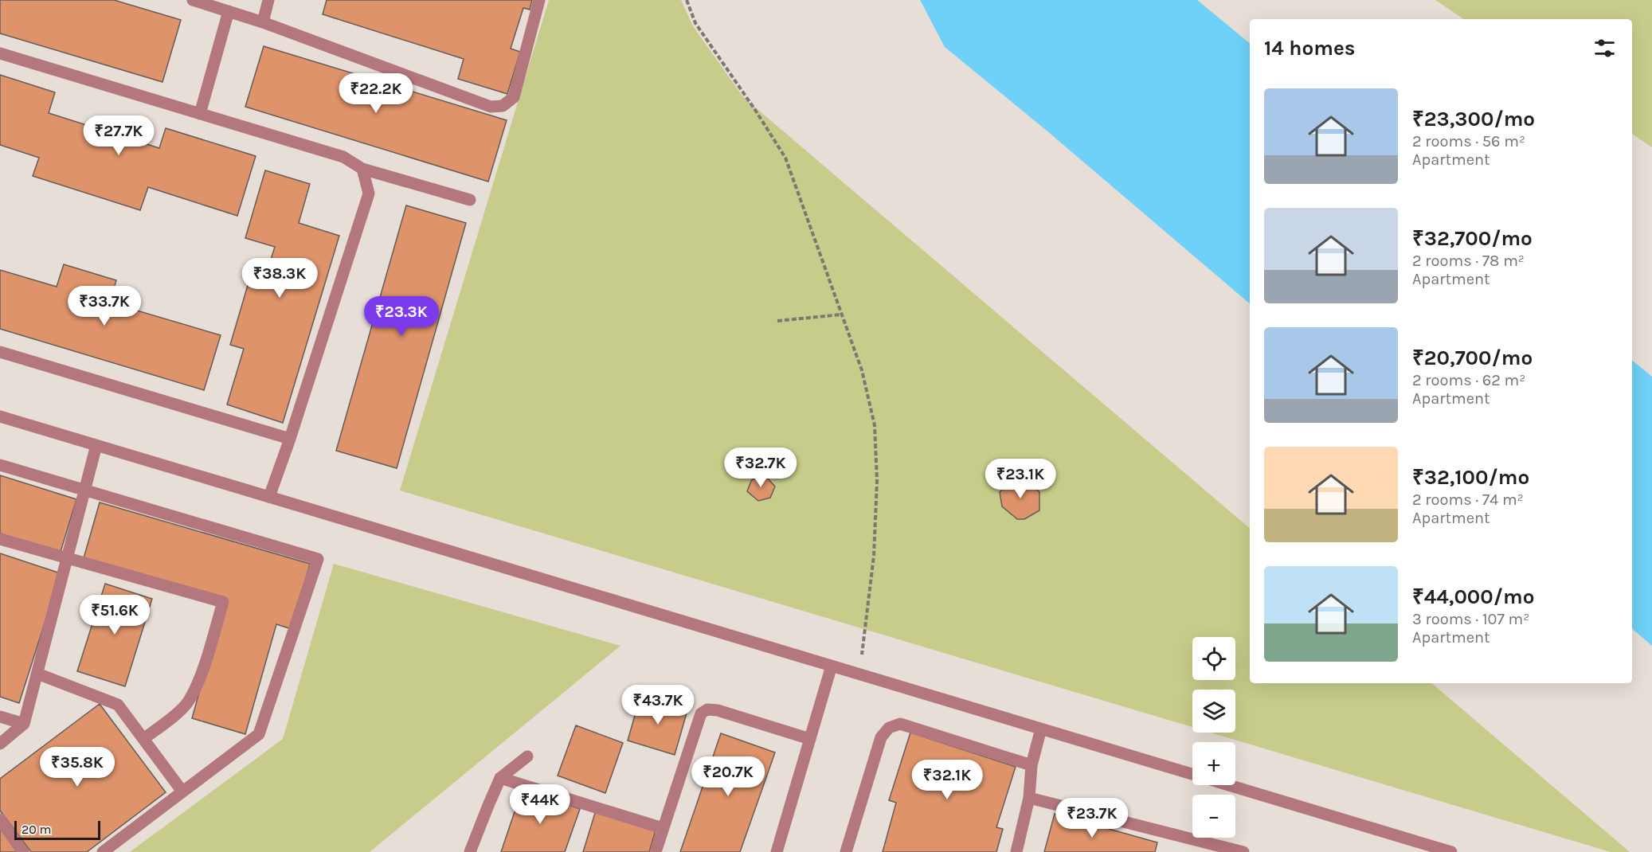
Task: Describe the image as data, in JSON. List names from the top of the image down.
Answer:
{
  "scale_bar": "20 m",
  "page": {
    "heading": "14 homes",
    "price": [
      "₹22.2K",
      "₹27.7K",
      "₹38.3K",
      "₹33.7K",
      "₹23.3K",
      "₹32.7K",
      "₹23.1K",
      "₹51.6K",
      "₹43.7K",
      "₹35.8K",
      "₹20.7K",
      "₹32.1K",
      "₹44K",
      "₹23.7K"
    ],
    "list": [
      {
        "name": "₹23,300/mo",
        "note": "2 rooms · 56 m² · Apartment"
      },
      {
        "name": "₹32,700/mo",
        "note": "2 rooms · 78 m² · Apartment"
      },
      {
        "name": "₹20,700/mo",
        "note": "2 rooms · 62 m² · Apartment"
      },
      {
        "name": "₹32,100/mo",
        "note": "2 rooms · 74 m² · Apartment"
      },
      {
        "name": "₹44,000/mo",
        "note": "3 rooms · 107 m² · Apartment"
      }
    ],
    "map_buttons": ["+", "−"],
    "scale": "20 m"
  }
}
